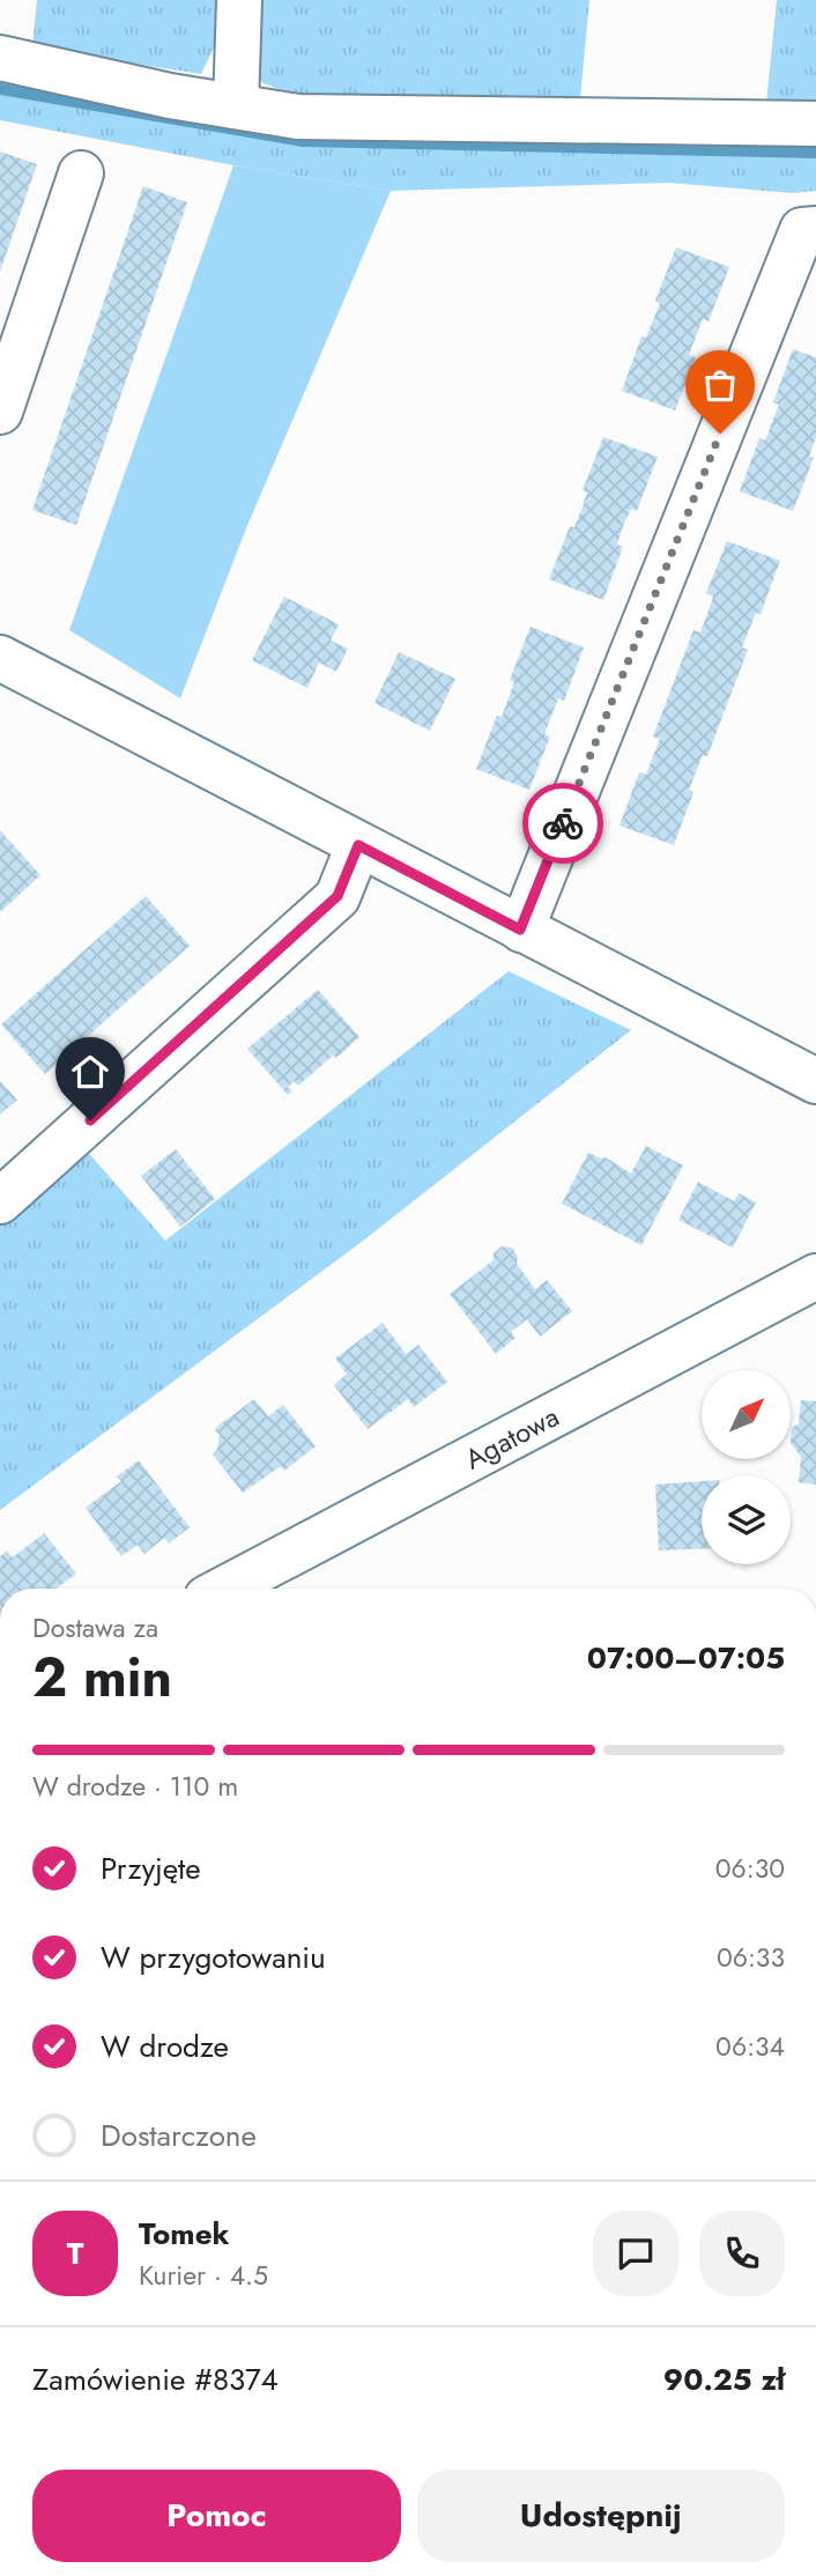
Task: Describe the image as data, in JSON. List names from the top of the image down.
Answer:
{
  "streets": {
    "street": ["Agatowa"]
  },
  "north": "top right",
  "page": {
    "heading": ["2 min", "Dostawa za", "07:00–07:05"],
    "panel": [
      "Tomek",
      "Kurier · 4.5",
      "Zamówienie #8374",
      "90.25 zł"
    ],
    "bar": "W drodze · 110 m",
    "list": [
      ["Przyjęte", "06:30"],
      ["W przygotowaniu", "06:33"],
      ["W drodze", "06:34"],
      "Dostarczone"
    ],
    "round": "T",
    "buttons": ["Pomoc", "Udostępnij"]
  }
}
